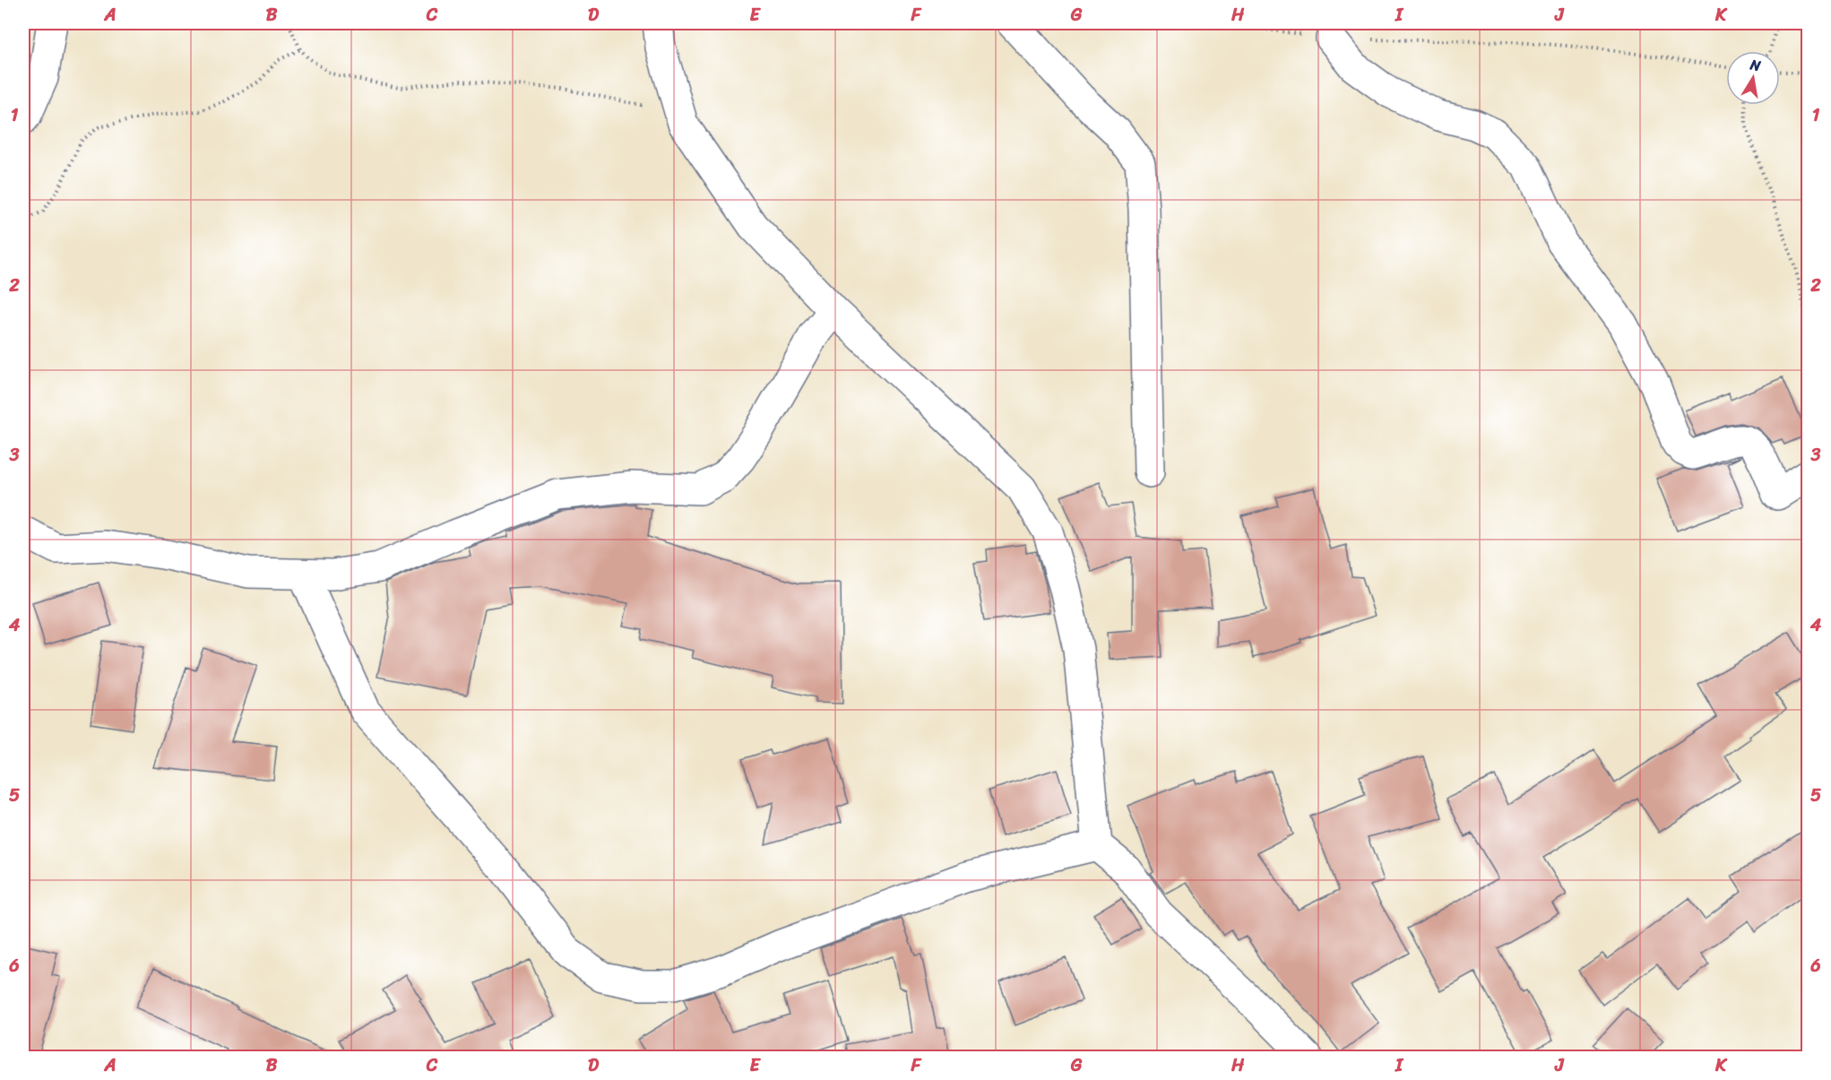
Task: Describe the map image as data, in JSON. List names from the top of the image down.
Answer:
{
  "north": "top",
  "grid": {
    "columns": [
      "A",
      "B",
      "C",
      "D",
      "E",
      "F",
      "G",
      "H",
      "I",
      "J",
      "K"
    ],
    "rows": [
      "1",
      "2",
      "3",
      "4",
      "5",
      "6"
    ]
  }
}
